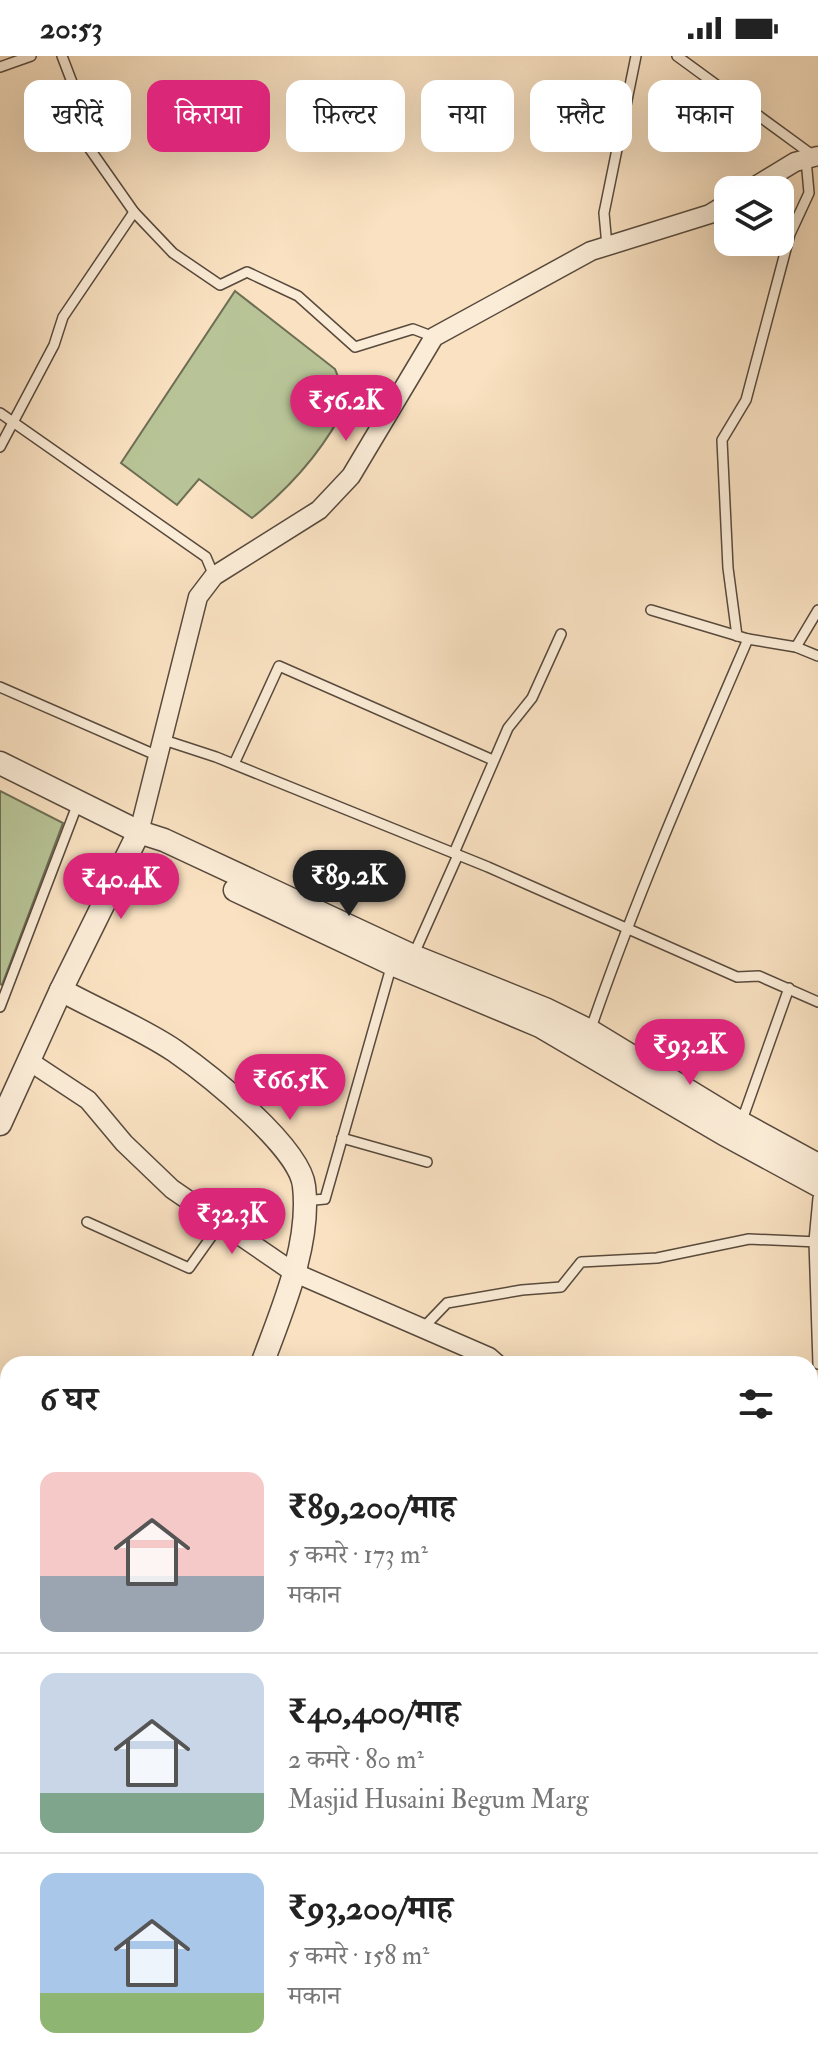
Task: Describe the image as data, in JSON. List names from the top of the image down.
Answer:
{
  "page": {
    "status": "20:53",
    "chip": [
      "खरीदें",
      "किराया",
      "फ़िल्टर",
      "नया",
      "फ़्लैट",
      "मकान"
    ],
    "price": [
      "₹56.2K",
      "₹89.2K",
      "₹40.4K",
      "₹93.2K",
      "₹66.5K",
      "₹32.3K"
    ],
    "heading": "6 घर",
    "list": [
      {
        "name": "₹89,200/माह",
        "note": "5 कमरे · 173 m² · मकान"
      },
      {
        "name": "₹40,400/माह",
        "note": "2 कमरे · 80 m² · Masjid Husaini Begum Marg"
      },
      {
        "name": "₹93,200/माह",
        "note": "5 कमरे · 158 m² · मकान"
      }
    ]
  }
}
